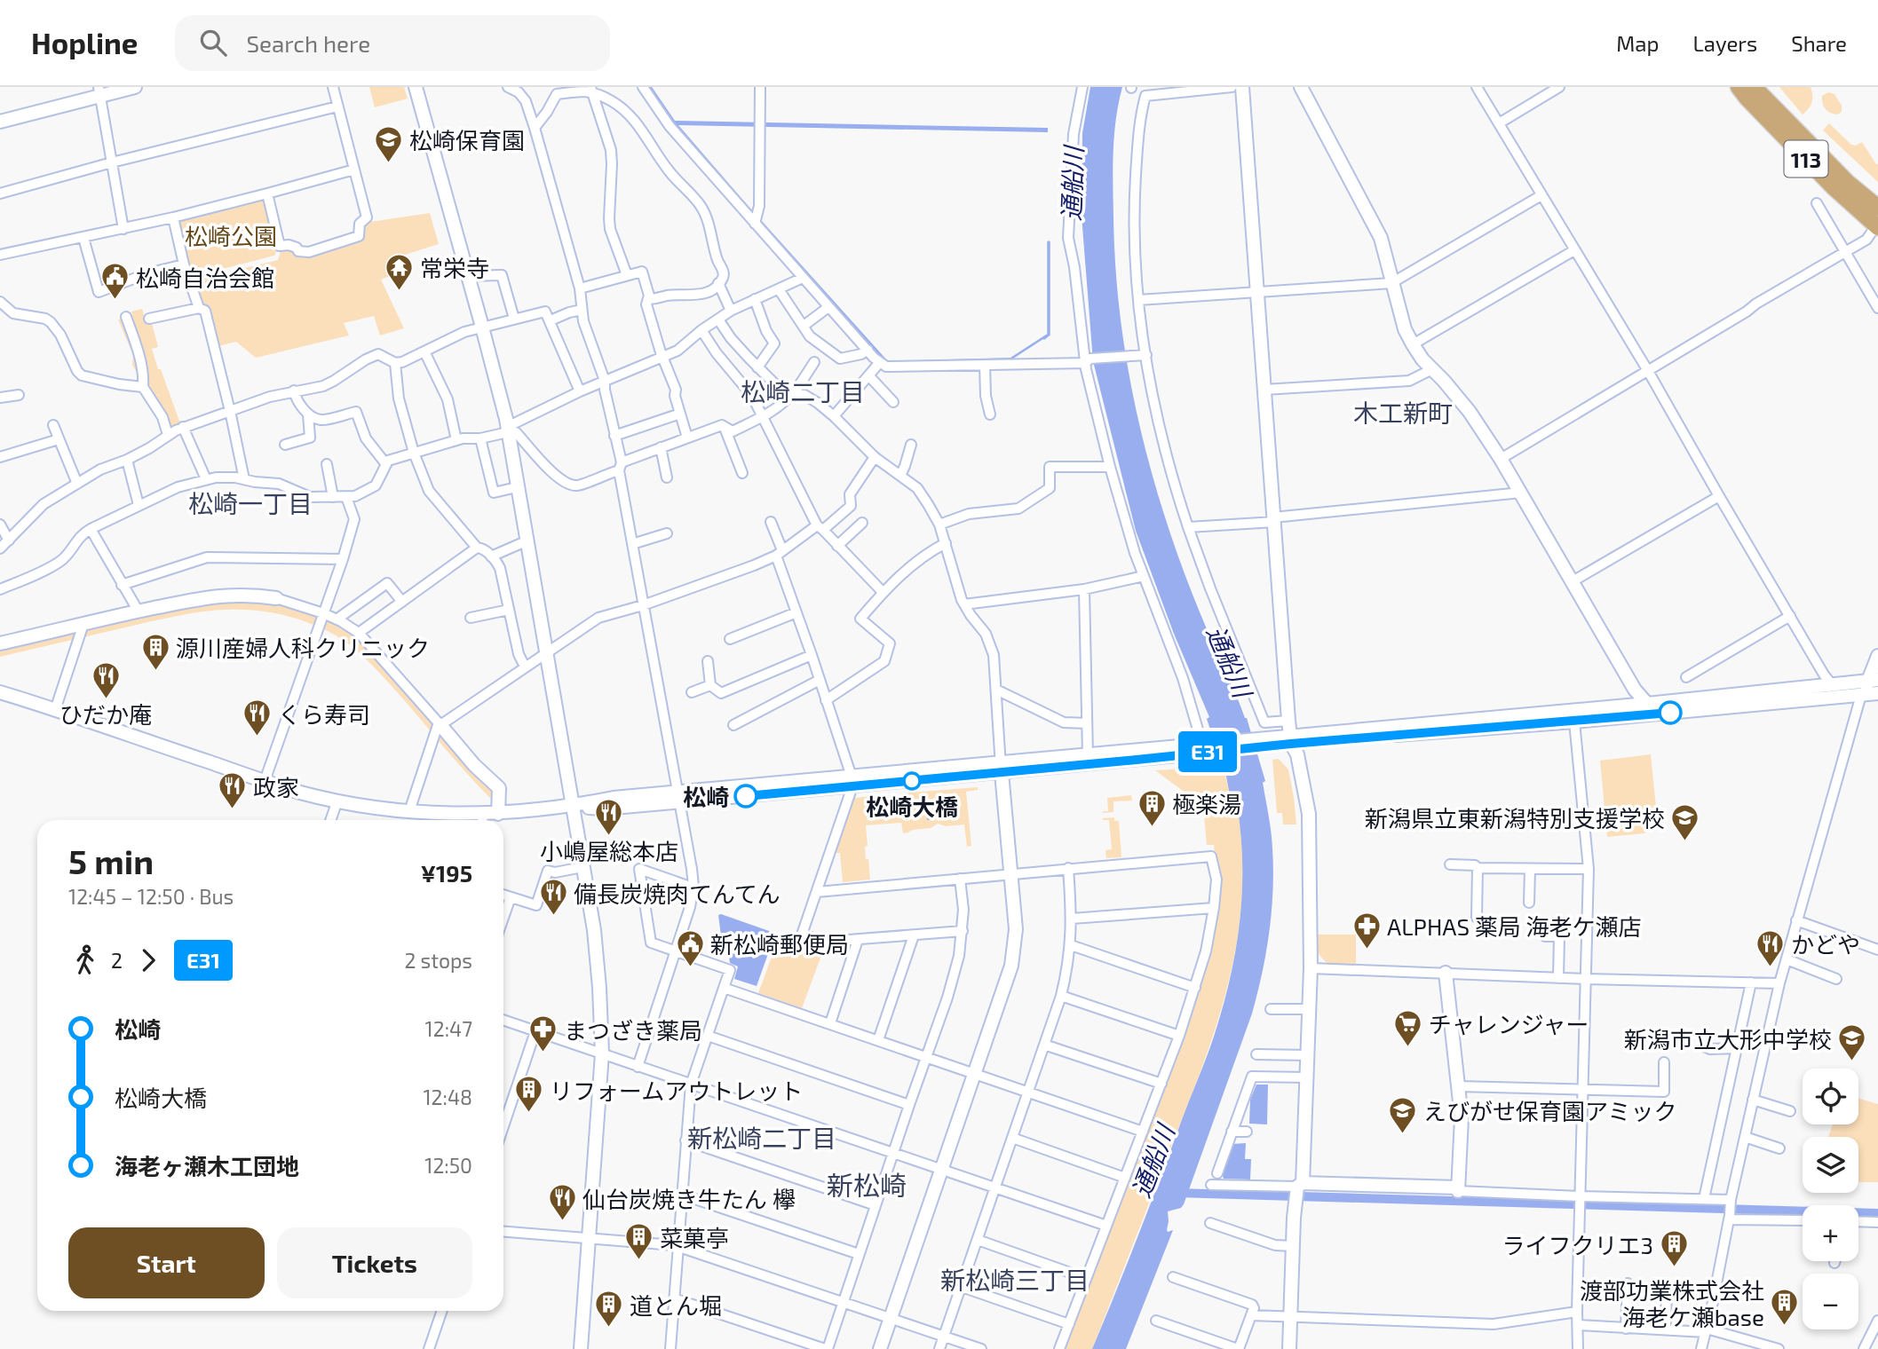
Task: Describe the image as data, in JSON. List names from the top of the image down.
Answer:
{
  "streets": {
    "highway": ["113"]
  },
  "districts": [
    "松崎二丁目",
    "木工新町",
    "松崎一丁目",
    "新松崎二丁目",
    "新松崎",
    "新松崎三丁目"
  ],
  "water": ["通船川"],
  "parks": ["松崎公園"],
  "places": {
    "school or university": [
      "松崎保育園",
      "新潟県立東新潟特別支援学校",
      "新潟市立大形中学校",
      "えびがせ保育園アミック"
    ],
    "temple": ["常栄寺"],
    "public building": ["松崎自治会館", "新松崎郵便局"],
    "building": [
      "源川産婦人科クリニック",
      "極楽湯",
      "リフォームアウトレット",
      "菜菓亭",
      "ライフクリエ3",
      "渡部功業株式会社 海老ケ瀬base",
      "道とん堀"
    ],
    "restaurant": [
      "ひだか庵",
      "くら寿司",
      "政家",
      "小嶋屋総本店",
      "備長炭焼肉てんてん",
      "かどや",
      "仙台炭焼き牛たん 欅"
    ],
    "other": ["松崎大橋", "松崎"],
    "pharmacy": ["ALPHAS 薬局 海老ケ瀬店", "まつざき薬局"],
    "supermarket": ["チャレンジャー"]
  },
  "lines": ["bus line E31"],
  "page": {
    "header": "Hopline",
    "search": "Search here",
    "nav": ["Map", "Layers", "Share"],
    "on_map": "E31",
    "heading": ["5 min", "12:45 – 12:50 · Bus", "¥195"],
    "legs": ["2", "E31", "2 stops"],
    "list": [
      {
        "name": "松崎",
        "value": "12:47"
      },
      {
        "name": "松崎大橋",
        "value": "12:48"
      },
      {
        "name": "海老ヶ瀬木工団地",
        "value": "12:50"
      }
    ],
    "map_buttons": ["+", "−"],
    "buttons": ["Start", "Tickets"]
  }
}
